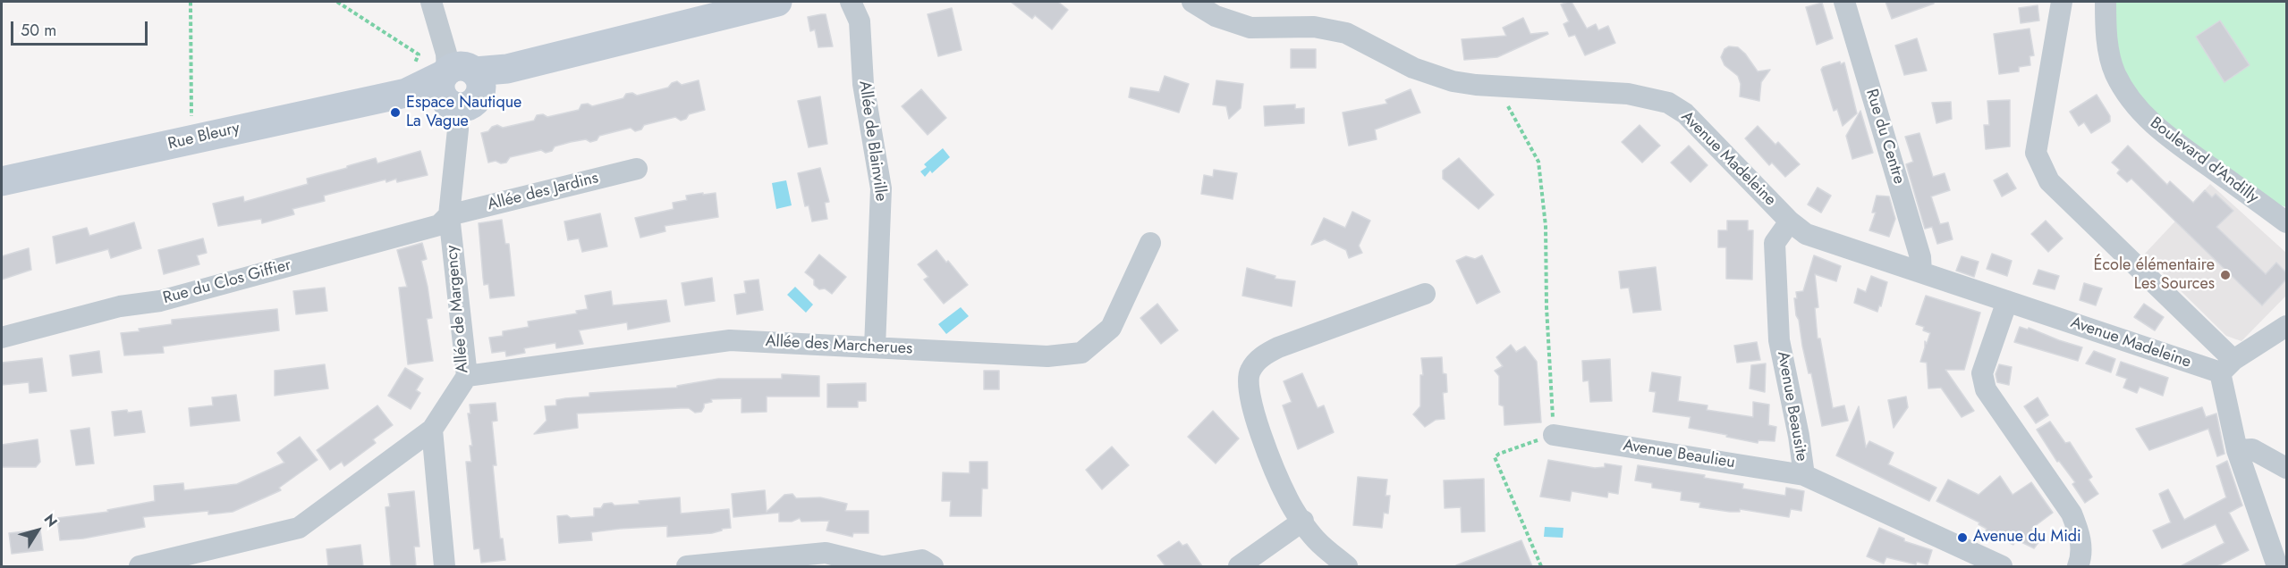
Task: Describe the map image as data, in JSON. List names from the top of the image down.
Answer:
{
  "streets": {
    "street": [
      "Rue Bleury",
      "Rue du Centre",
      "Allée de Blainville",
      "Avenue Madeleine",
      "Boulevard d'Andilly",
      "Allée des Jardins",
      "Rue du Clos Giffier",
      "Allée de Margency",
      "Allée des Marcherues",
      "Avenue Beausite",
      "Avenue Beaulieu"
    ]
  },
  "crossings": [
    ["Rue Bleury", "Allée de Margency"],
    ["Rue du Centre", "Avenue Madeleine"],
    ["Allée de Blainville", "Allée des Marcherues"],
    ["Avenue Madeleine", "Avenue Beausite"],
    ["Allée des Jardins", "Rue du Clos Giffier"],
    ["Allée des Jardins", "Allée de Margency"],
    ["Rue du Clos Giffier", "Allée de Margency"],
    ["Allée de Margency", "Allée des Marcherues"],
    ["Avenue Beausite", "Avenue Beaulieu"]
  ],
  "places": ["Espace Nautique La Vague", "École élémentaire Les Sources", "Avenue du Midi"],
  "scale_bar": "50 m",
  "north": "top right"
}
